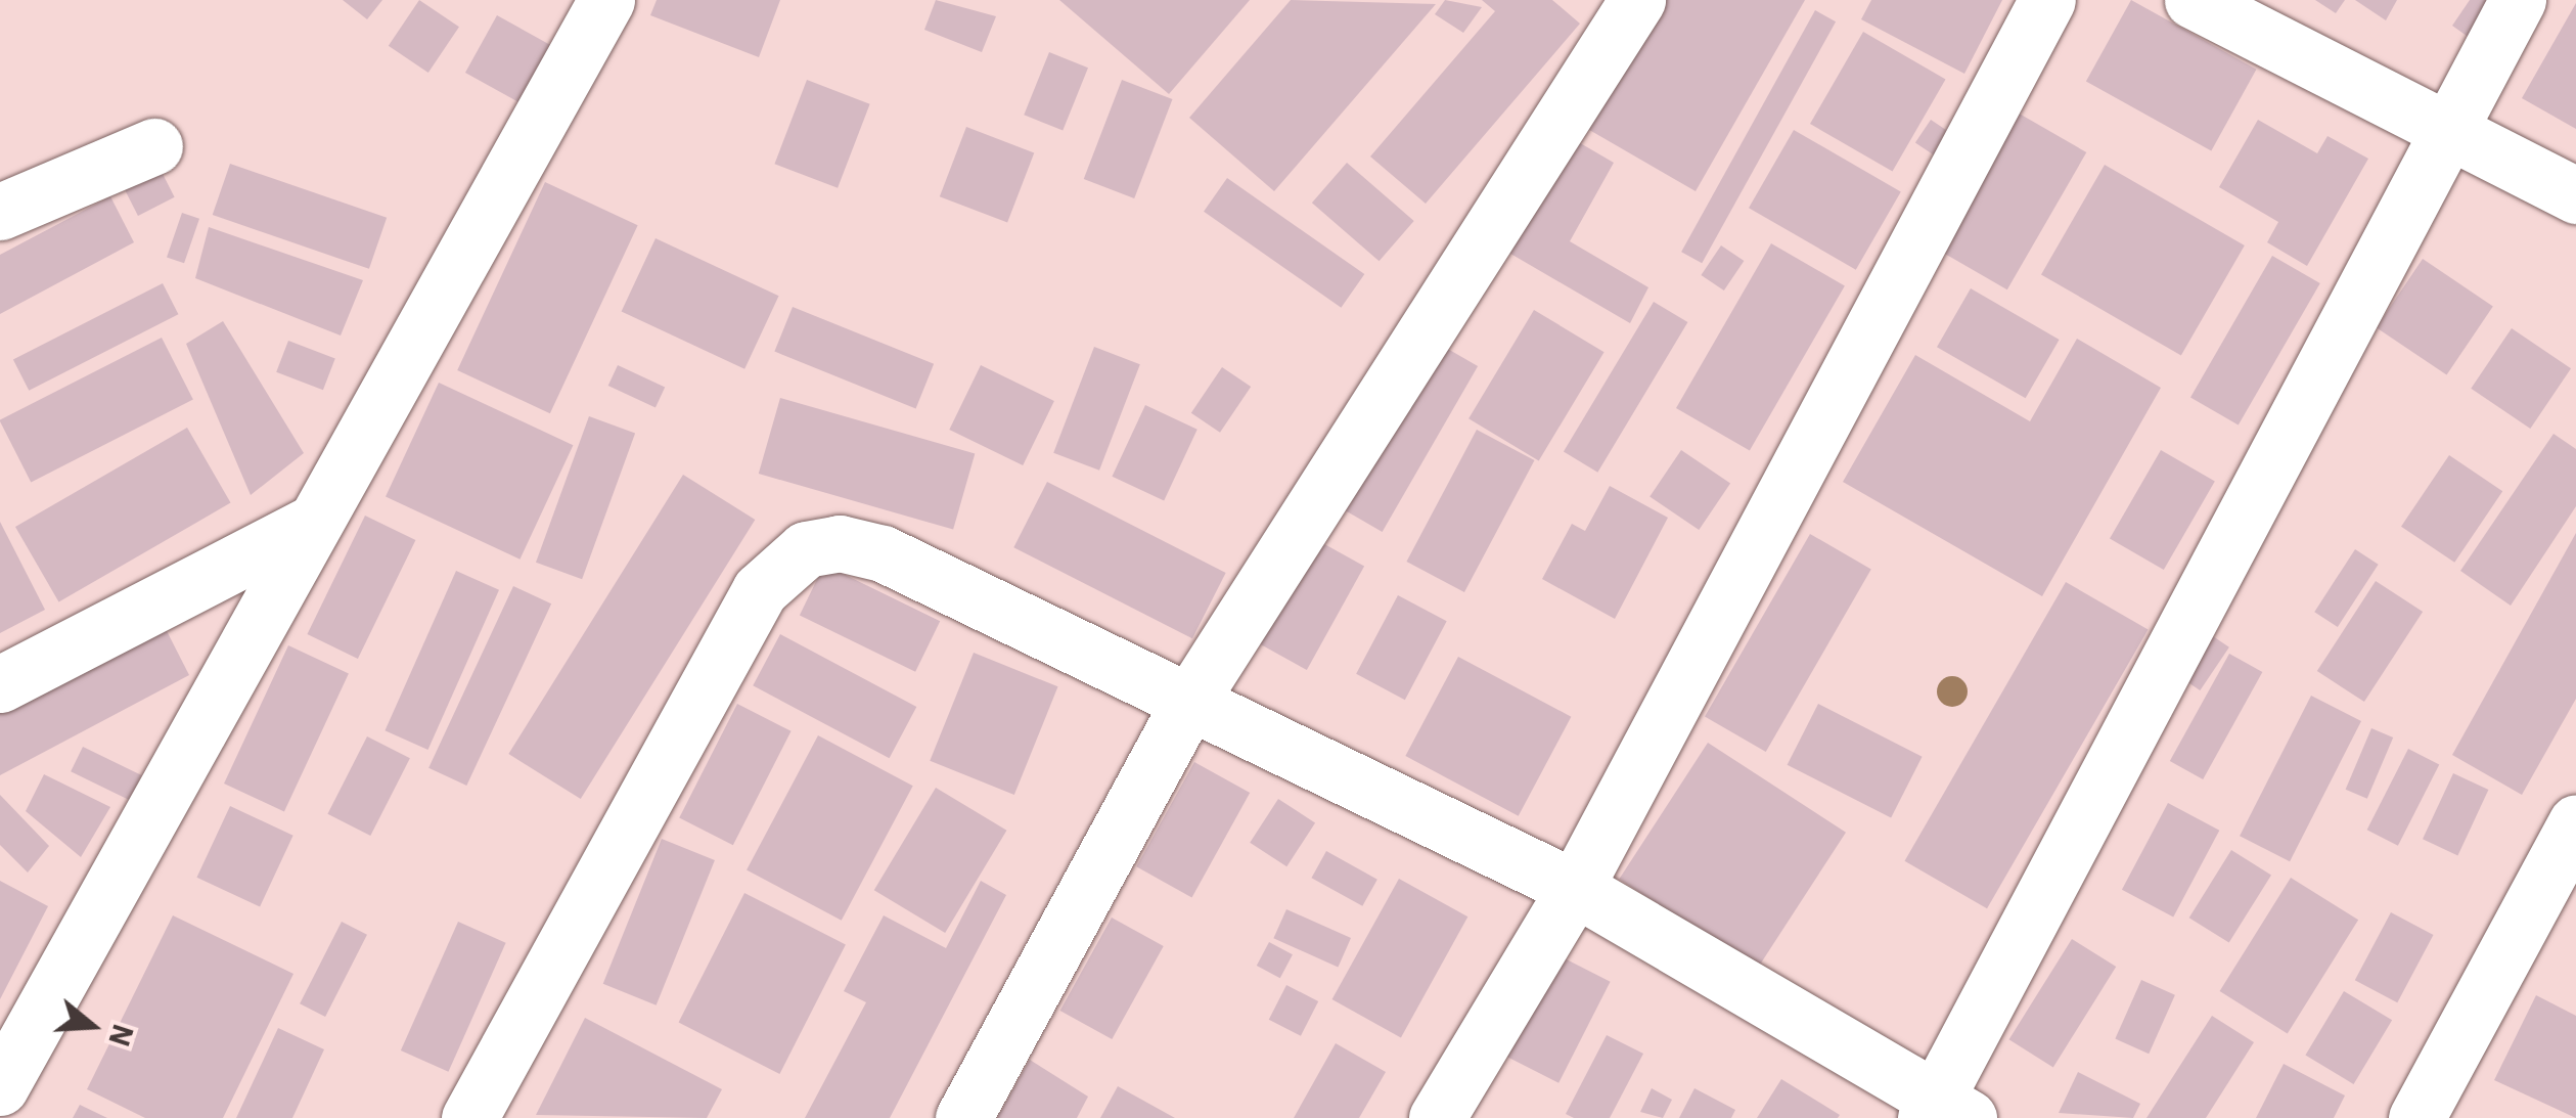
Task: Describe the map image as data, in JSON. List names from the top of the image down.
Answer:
{
  "north": "right"
}
